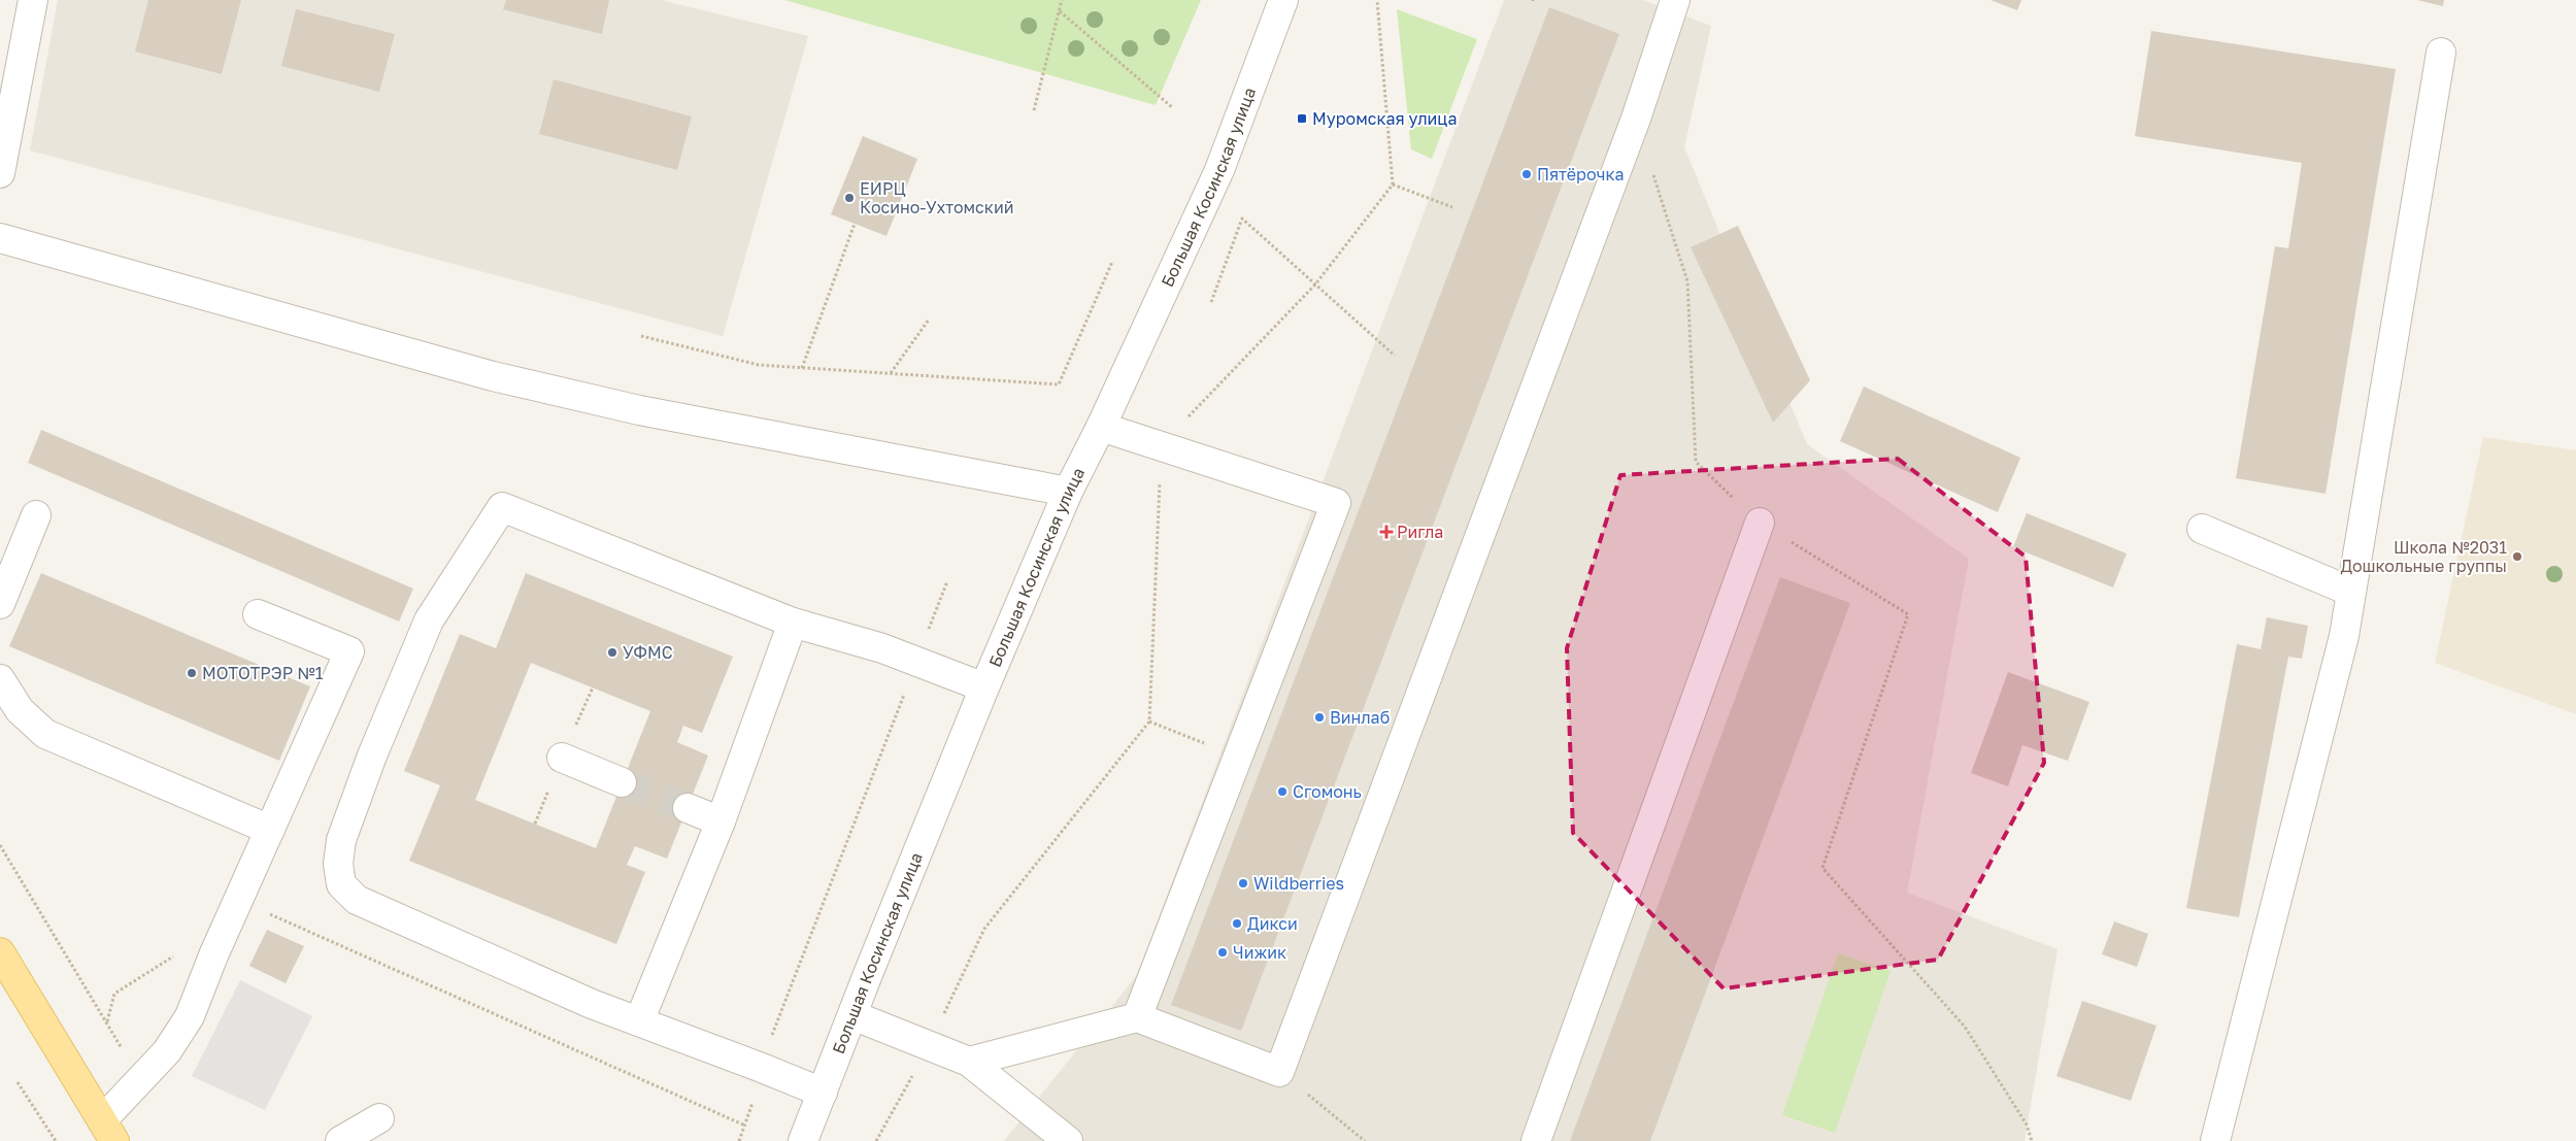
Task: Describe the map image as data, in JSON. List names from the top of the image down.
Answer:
{
  "streets": {
    "street": ["Большая Косинская улица"]
  },
  "places": {
    "transit": ["Муромская улица"],
    "other": [
      "Пятёрочка",
      "ЕИРЦ Косино-Ухтомский",
      "Школа №2031 Дошкольные группы",
      "УФМС",
      "МОТОТРЭР №1",
      "Винлаб",
      "Сгомонь",
      "Wildberries",
      "Дикси",
      "Чижик"
    ],
    "health": ["Ригла"]
  }
}
